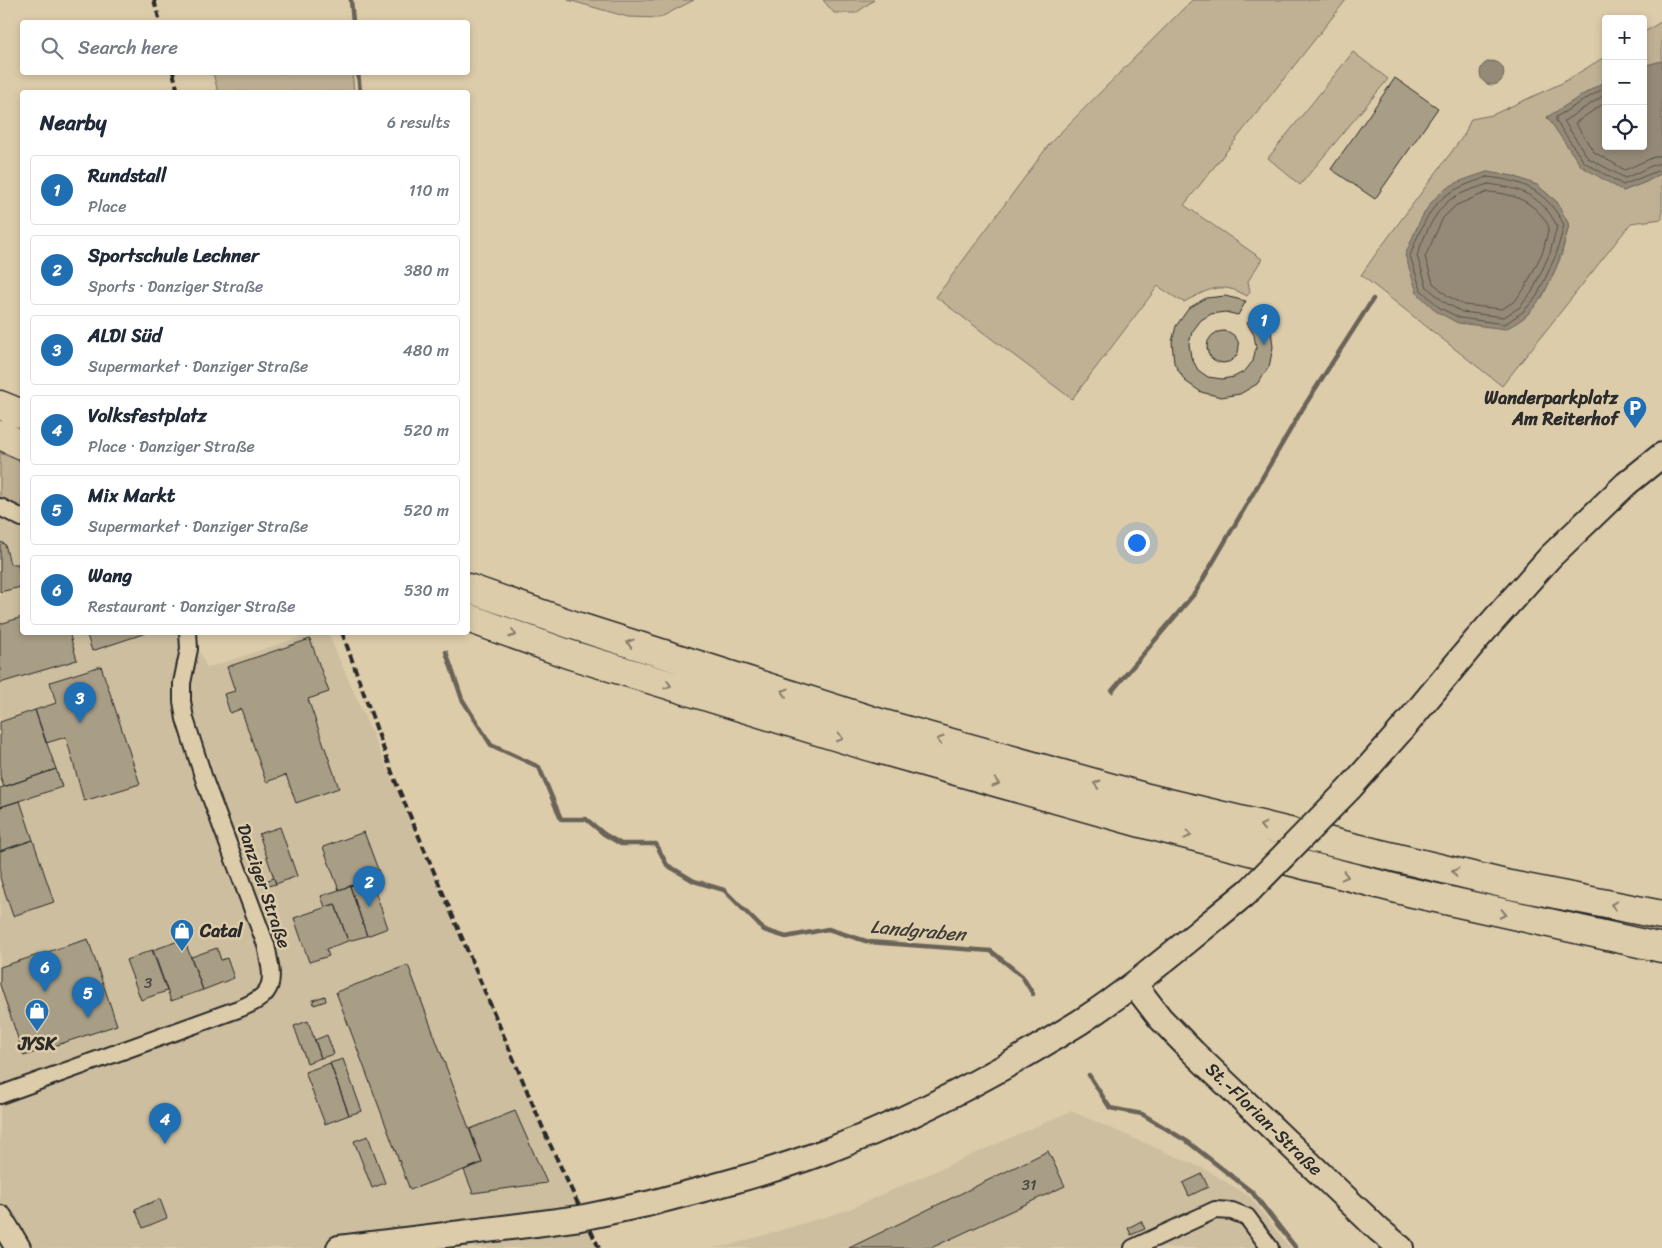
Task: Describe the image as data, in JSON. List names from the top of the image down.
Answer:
{
  "streets": {
    "main road": ["St.-Florian-Straße"],
    "street": ["Danziger Straße"]
  },
  "water": ["Landgraben"],
  "places": {
    "parking": ["Wanderparkplatz Am Reiterhof"],
    "shop": ["Catal", "JYSK"]
  },
  "house_numbers": ["3", "31"],
  "page": {
    "map_buttons": ["+", "−"],
    "search": "Search here",
    "heading": ["Nearby", "6 results"],
    "list": [
      {
        "mark": "1",
        "name": "Rundstall",
        "note": "Place",
        "value": "110 m"
      },
      {
        "mark": "2",
        "name": "Sportschule Lechner",
        "note": "Sports · Danziger Straße",
        "value": "380 m"
      },
      {
        "mark": "3",
        "name": "ALDI Süd",
        "note": "Supermarket · Danziger Straße",
        "value": "480 m"
      },
      {
        "mark": "4",
        "name": "Volksfestplatz",
        "note": "Place · Danziger Straße",
        "value": "520 m"
      },
      {
        "mark": "5",
        "name": "Mix Markt",
        "note": "Supermarket · Danziger Straße",
        "value": "520 m"
      },
      {
        "mark": "6",
        "name": "Wang",
        "note": "Restaurant · Danziger Straße",
        "value": "530 m"
      }
    ],
    "pins": [
      "1",
      "3",
      "2",
      "6",
      "5",
      "4"
    ]
  }
}
